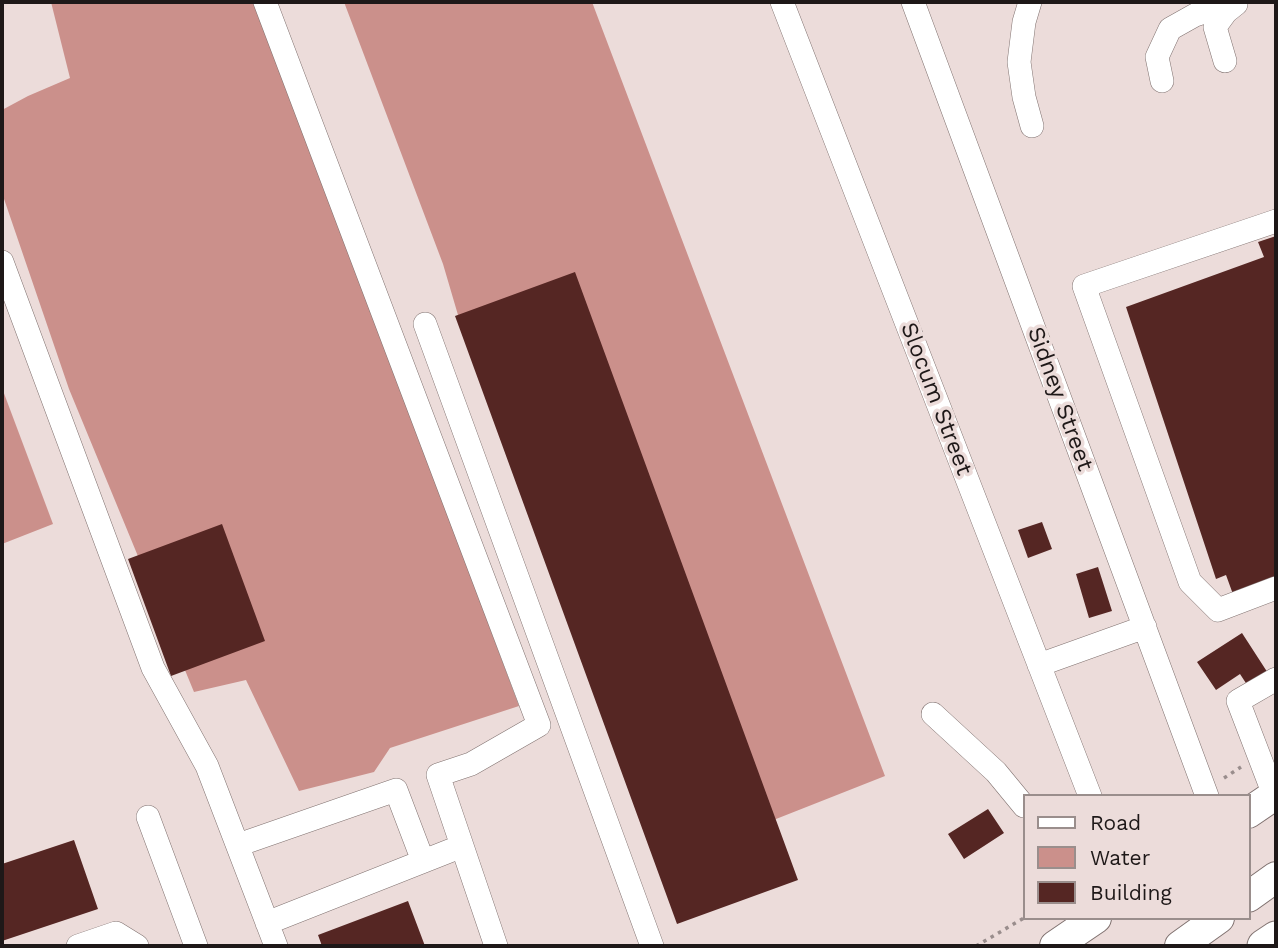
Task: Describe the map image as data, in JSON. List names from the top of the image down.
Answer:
{
  "streets": {
    "street": ["Slocum Street", "Sidney Street"]
  },
  "legend": ["Road", "Water", "Building"]
}
